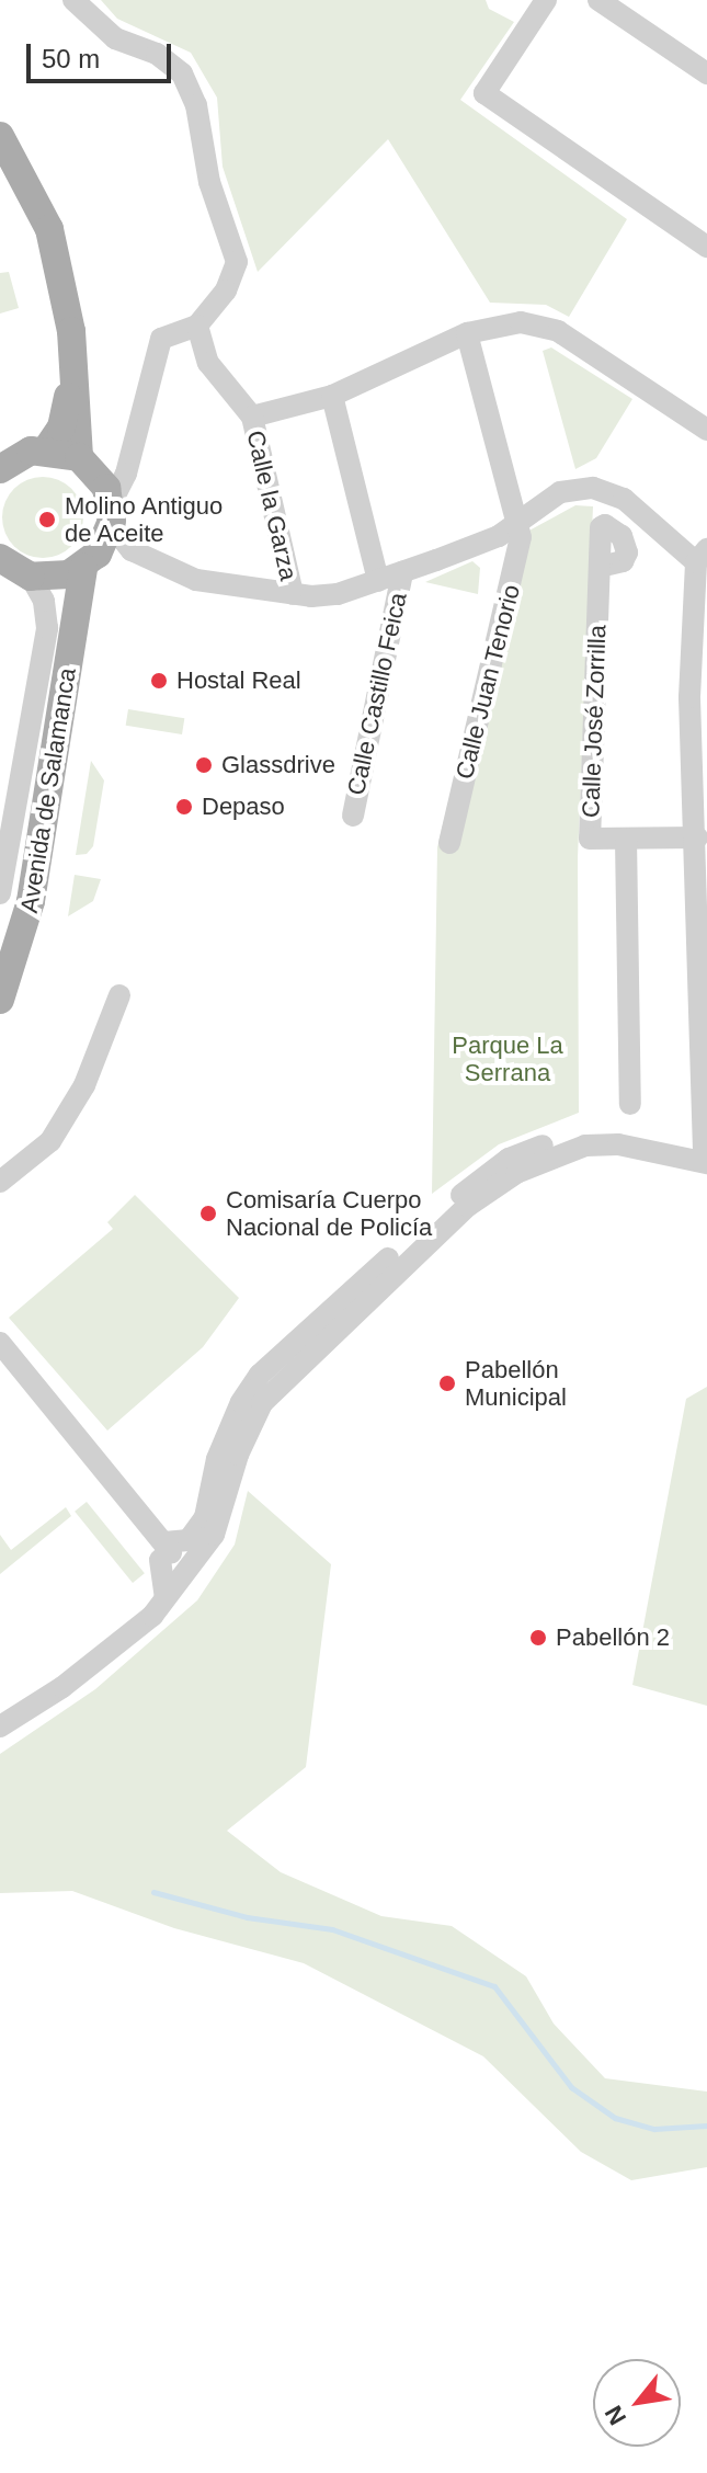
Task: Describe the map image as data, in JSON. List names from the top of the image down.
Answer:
{
  "streets": {
    "main road": ["Avenida de Salamanca"],
    "street": [
      "Calle la Garza",
      "Calle Juan Tenorio",
      "Calle Castillo Feica",
      "Calle José Zorrilla"
    ]
  },
  "parks": ["Parque La Serrana"],
  "places": [
    "Molino Antiguo de Aceite",
    "Hostal Real",
    "Glassdrive",
    "Depaso",
    "Comisaría Cuerpo Nacional de Policía",
    "Pabellón Municipal",
    "Pabellón 2"
  ],
  "scale_bar": "50 m",
  "north": "bottom left"
}
